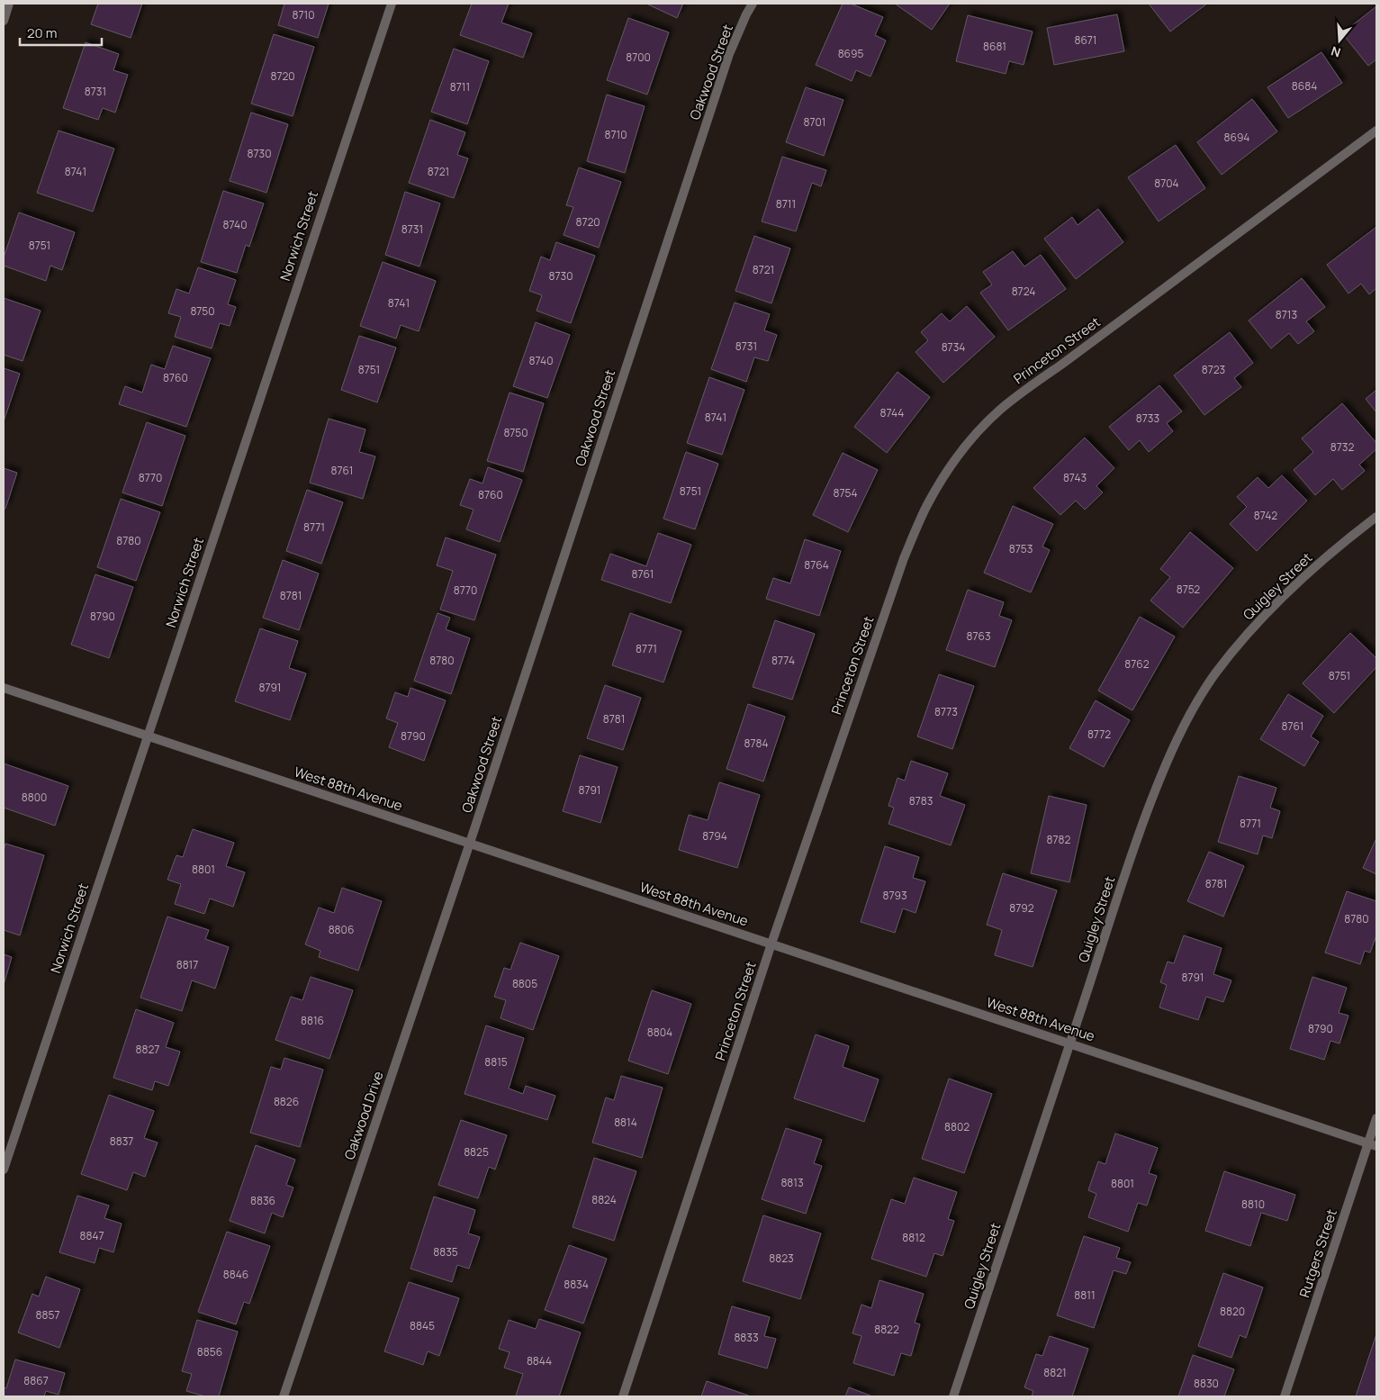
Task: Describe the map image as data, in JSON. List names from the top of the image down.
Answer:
{
  "streets": {
    "street": [
      "Oakwood Street",
      "Norwich Street",
      "Princeton Street",
      "Quigley Street",
      "West 88th Avenue",
      "Oakwood Drive",
      "Rutgers Street"
    ]
  },
  "crossings": [
    ["Oakwood Street", "West 88th Avenue"],
    ["Oakwood Street", "Oakwood Drive"],
    ["Norwich Street", "West 88th Avenue"],
    ["Princeton Street", "West 88th Avenue"],
    ["Quigley Street", "West 88th Avenue"],
    ["West 88th Avenue", "Oakwood Drive"],
    ["West 88th Avenue", "Rutgers Street"]
  ],
  "house_numbers": [
    "8710",
    "8671",
    "8681",
    "8695",
    "8700",
    "8720",
    "8684",
    "8711",
    "8731",
    "8701",
    "8710",
    "8694",
    "8730",
    "8741",
    "8721",
    "8704",
    "8711",
    "8720",
    "8740",
    "8731",
    "8751",
    "8721",
    "8730",
    "8724",
    "8741",
    "8750",
    "8713",
    "8731",
    "8734",
    "8740",
    "8751",
    "8723",
    "8760",
    "8744",
    "8741",
    "8733",
    "8750",
    "8732",
    "8761",
    "8770",
    "8743",
    "8751",
    "8754",
    "8760",
    "8742",
    "8771",
    "8780",
    "8753",
    "8764",
    "8761",
    "8752",
    "8770",
    "8781",
    "8790",
    "8763",
    "8771",
    "8780",
    "8774",
    "8762",
    "8751",
    "8791",
    "8773",
    "8781",
    "8761",
    "8772",
    "8790",
    "8784",
    "8791",
    "8800",
    "8783",
    "8771",
    "8794",
    "8782",
    "8801",
    "8781",
    "8793",
    "8792",
    "8780",
    "8806",
    "8817",
    "8791",
    "8805",
    "8816",
    "8790",
    "8804",
    "8827",
    "8815",
    "8826",
    "8814",
    "8802",
    "8837",
    "8825",
    "8813",
    "8801",
    "8824",
    "8836",
    "8810",
    "8847",
    "8812",
    "8835",
    "8823",
    "8846",
    "8834",
    "8811",
    "8820",
    "8857",
    "8845",
    "8822",
    "8833",
    "8856",
    "8844",
    "8821",
    "8867",
    "8830"
  ],
  "scale_bar": "20 m",
  "north": "bottom"
}
